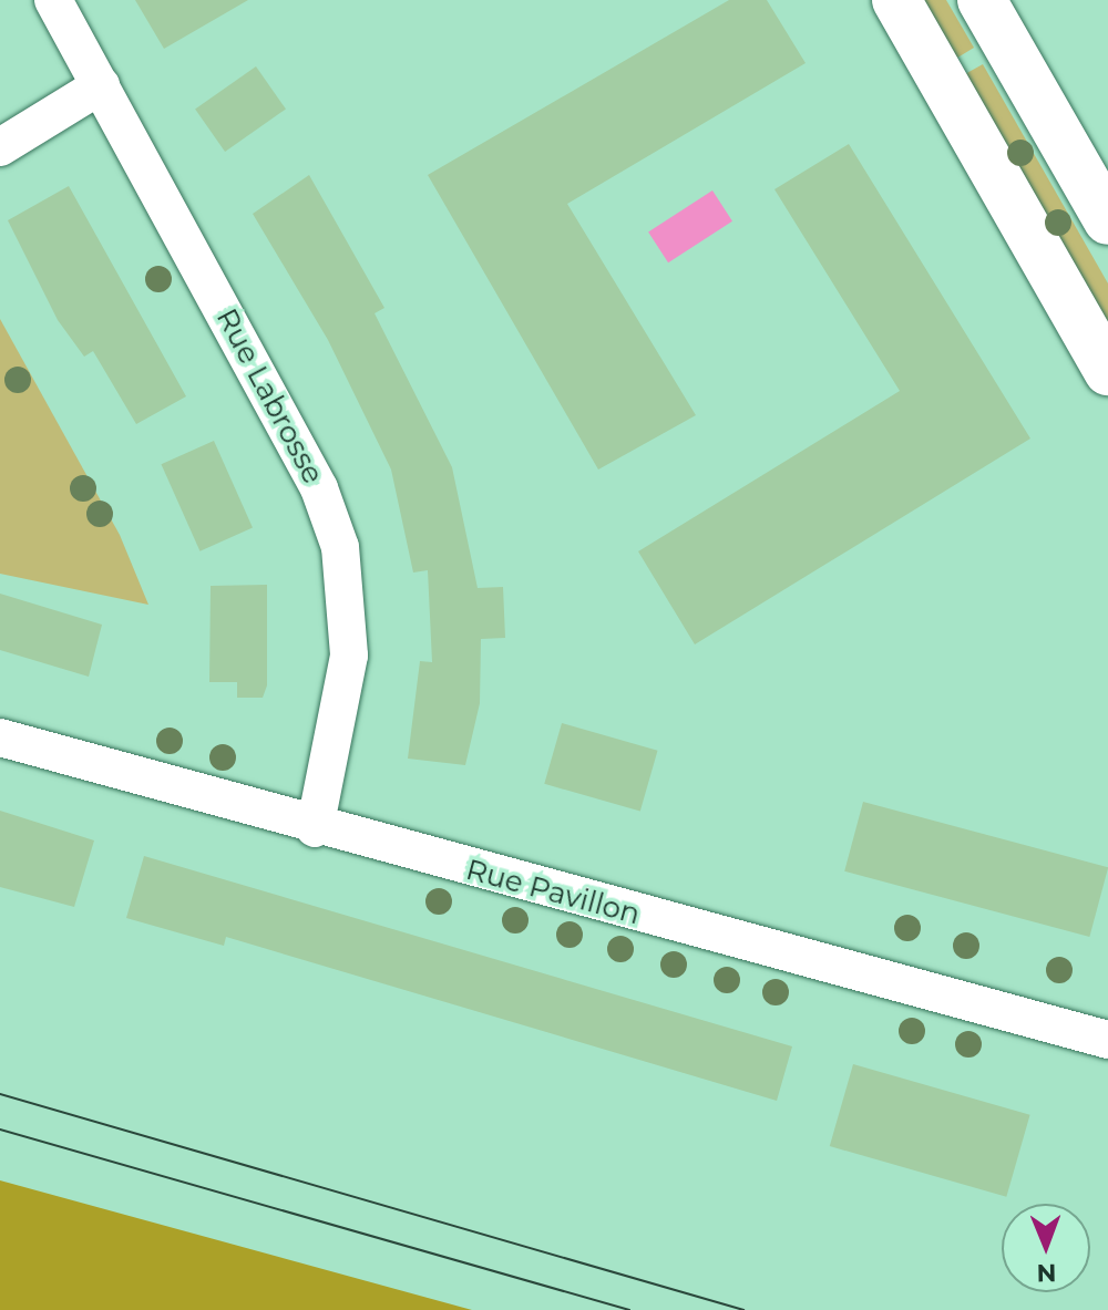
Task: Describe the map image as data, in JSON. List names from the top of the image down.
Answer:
{
  "streets": {
    "street": ["Rue Labrosse", "Rue Pavillon"]
  },
  "crossings": [
    ["Rue Labrosse", "Rue Pavillon"]
  ],
  "north": "bottom"
}
